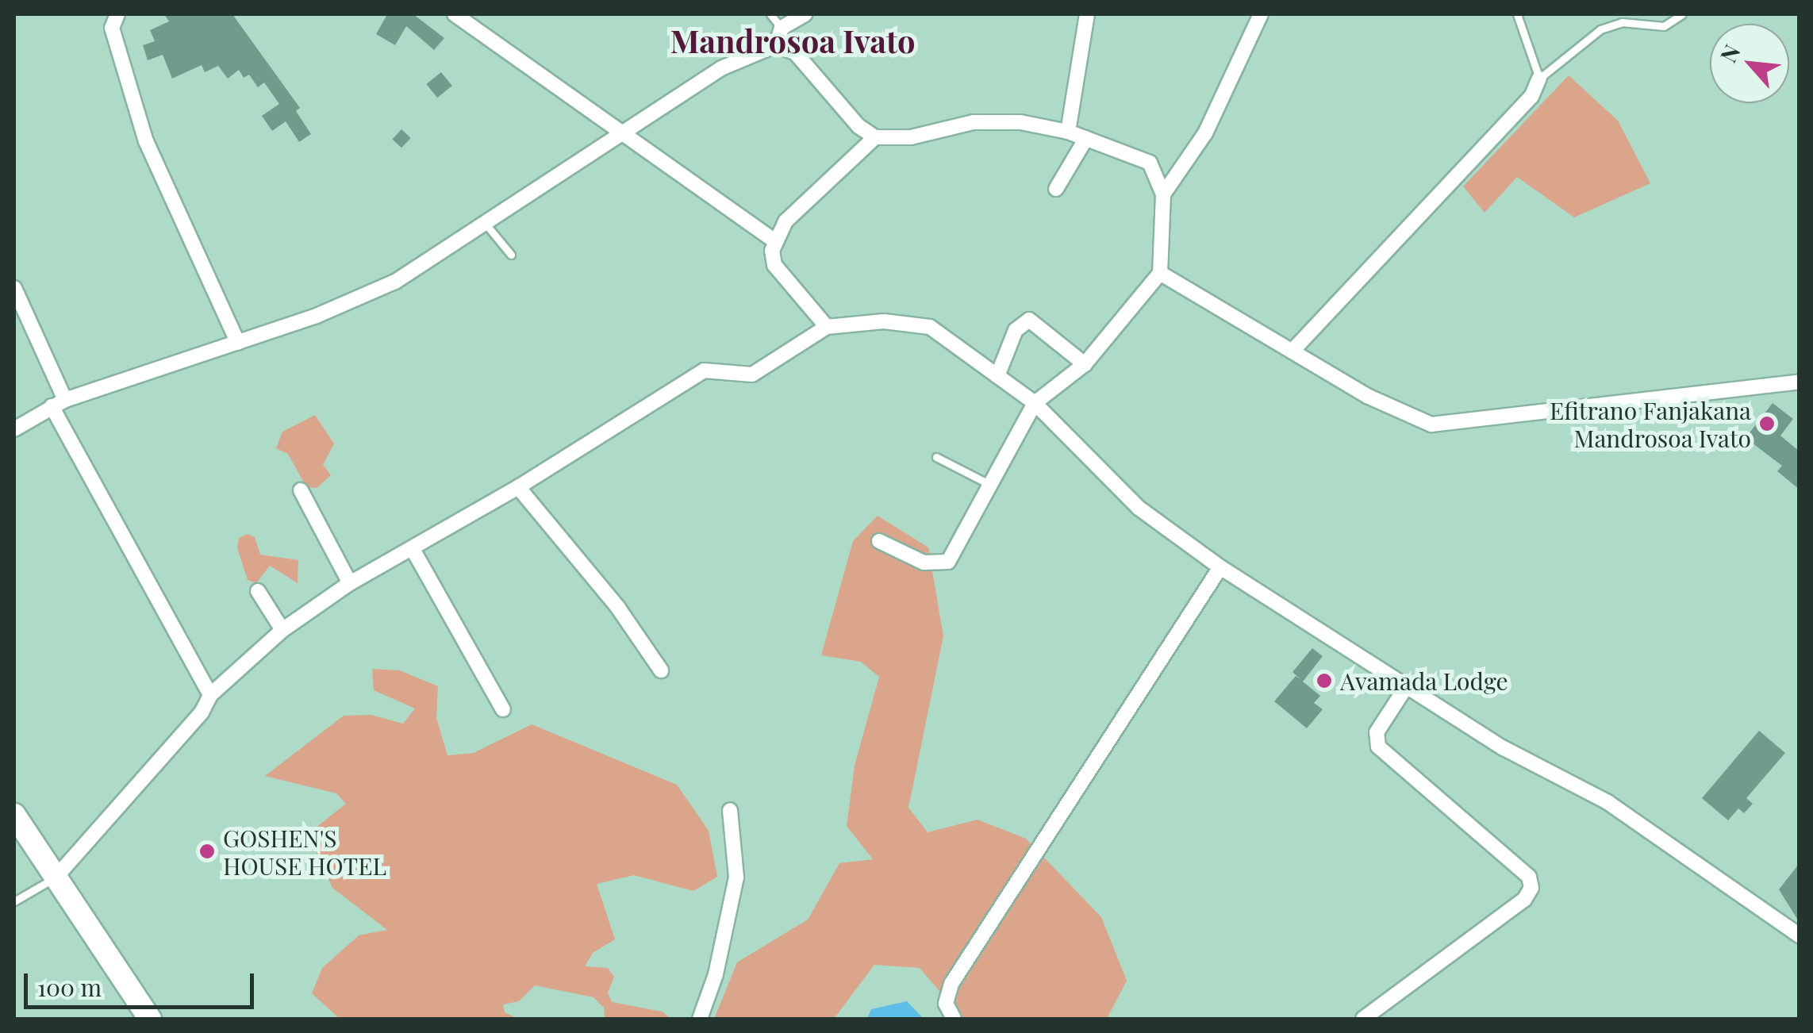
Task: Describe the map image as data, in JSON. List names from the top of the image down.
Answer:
{
  "districts": ["Mandrosoa Ivato"],
  "places": ["Efitrano Fanjakana Mandrosoa Ivato", "Avamada Lodge", "GOSHEN'S HOUSE HOTEL"],
  "scale_bar": "100 m",
  "north": "top left"
}
